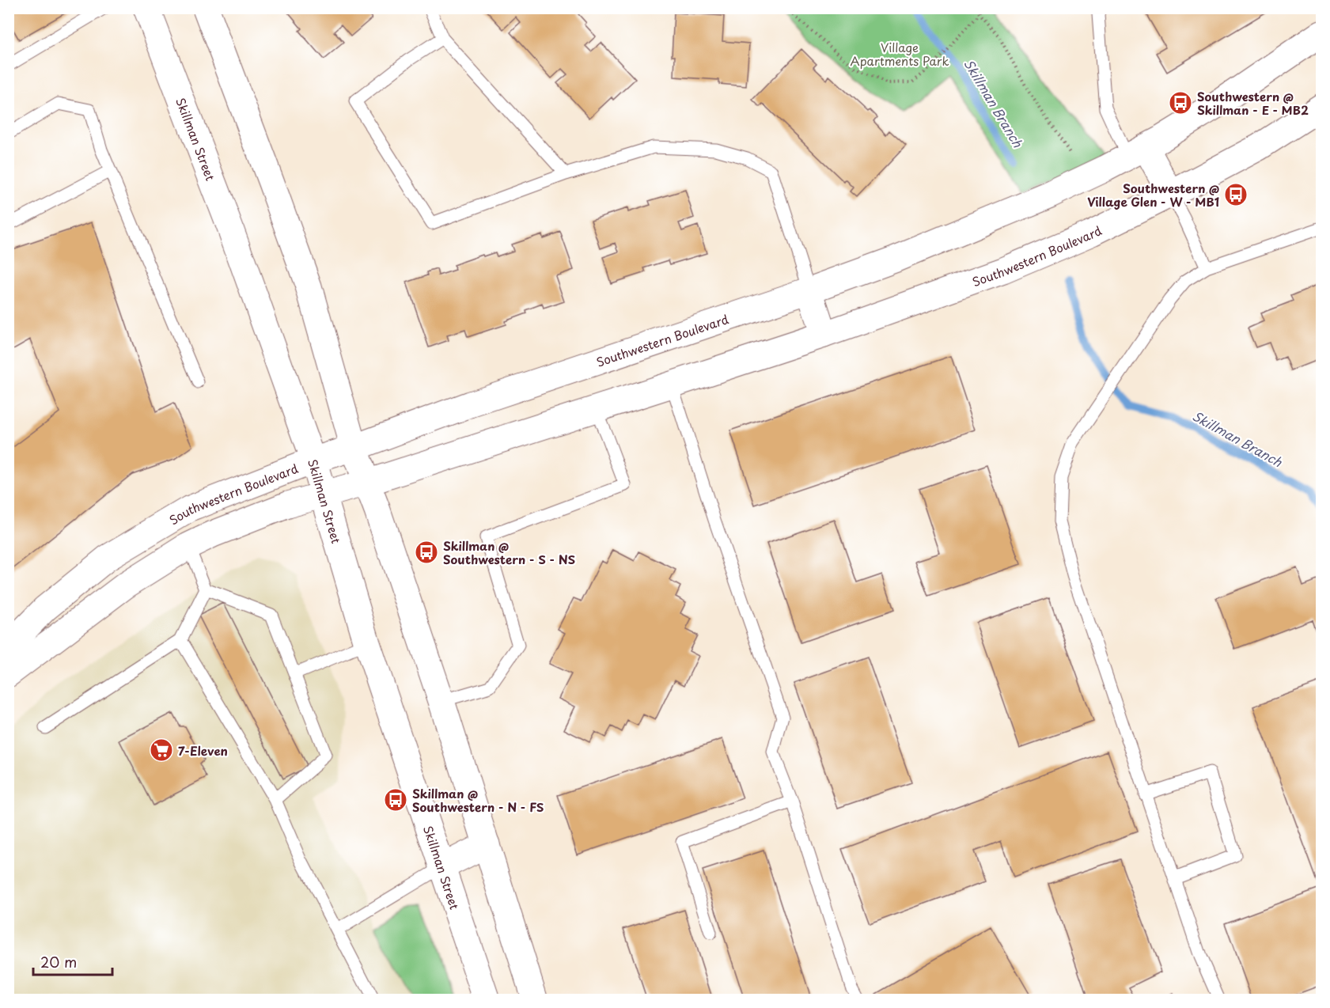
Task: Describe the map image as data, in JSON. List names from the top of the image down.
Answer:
{
  "streets": {
    "street": ["Skillman Street", "Southwestern Boulevard"]
  },
  "crossings": [
    ["Skillman Street", "Southwestern Boulevard"]
  ],
  "water": ["Skillman Branch"],
  "parks": ["Village Apartments Park"],
  "places": {
    "bus stop": [
      "Southwestern @ Skillman - E - MB2",
      "Southwestern @ Village Glen - W - MB1",
      "Skillman @ Southwestern - S - NS",
      "Skillman @ Southwestern - N - FS"
    ],
    "supermarket": ["7-Eleven"]
  },
  "scale_bar": "20 m"
}
